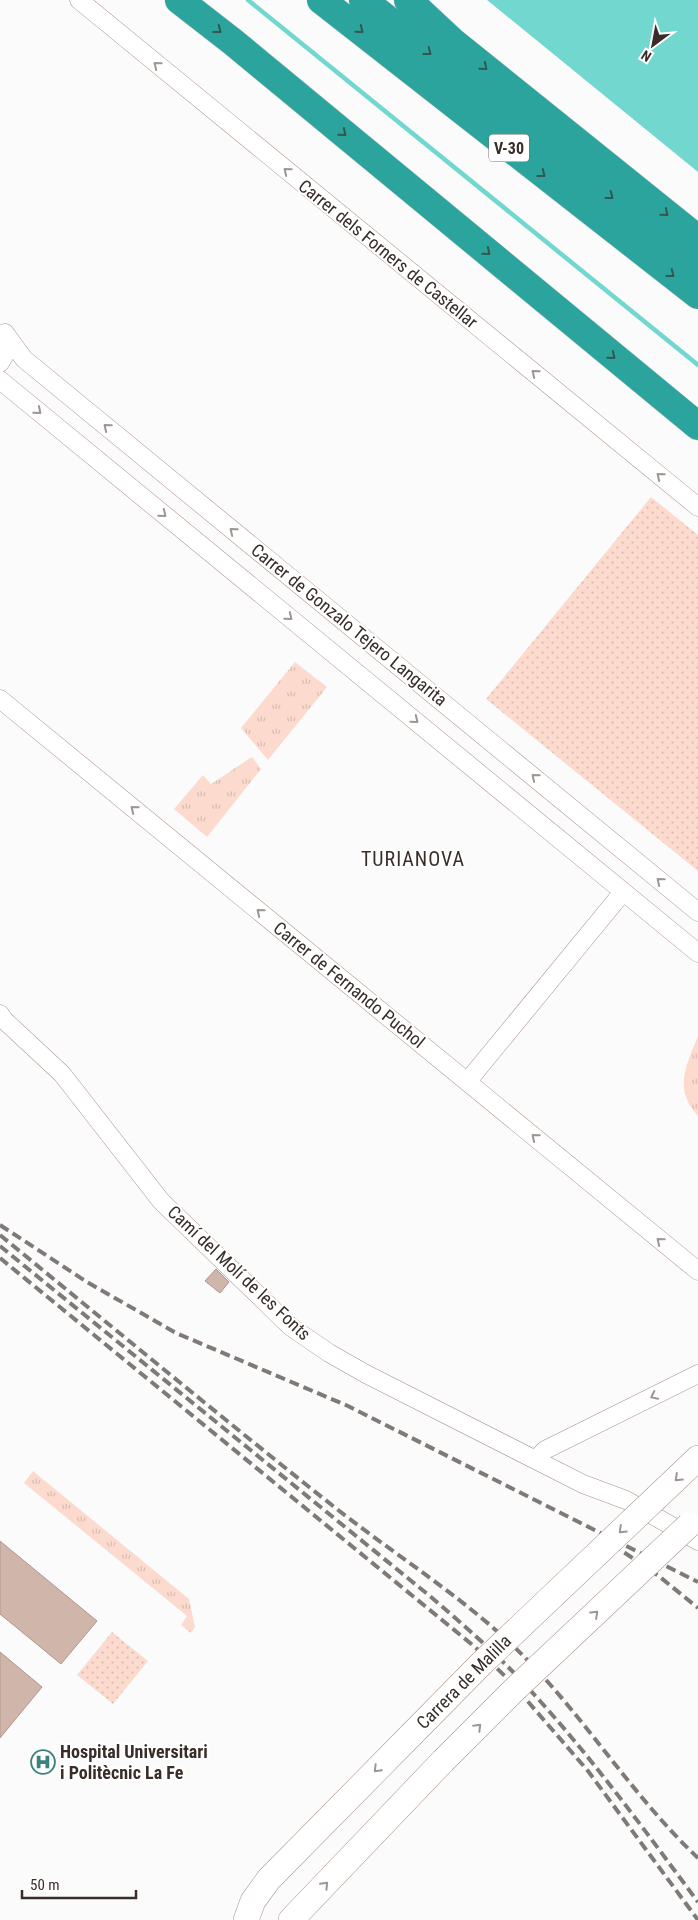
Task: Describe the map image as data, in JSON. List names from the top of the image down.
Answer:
{
  "streets": {
    "highway": ["V-30"],
    "street": [
      "Carrer dels Forners de Castellar",
      "Carrer de Gonzalo Tejero Langarita",
      "Carrer de Fernando Puchol",
      "Camí del Molí de les Fonts",
      "Carrera de Malilla"
    ]
  },
  "one_way": ["Carrer dels Forners de Castellar", "Carrer de Fernando Puchol"],
  "districts": ["TURIANOVA"],
  "places": {
    "hospital": ["Hospital Universitari i Politècnic La Fe"]
  },
  "scale_bar": "50 m",
  "north": "bottom left"
}
